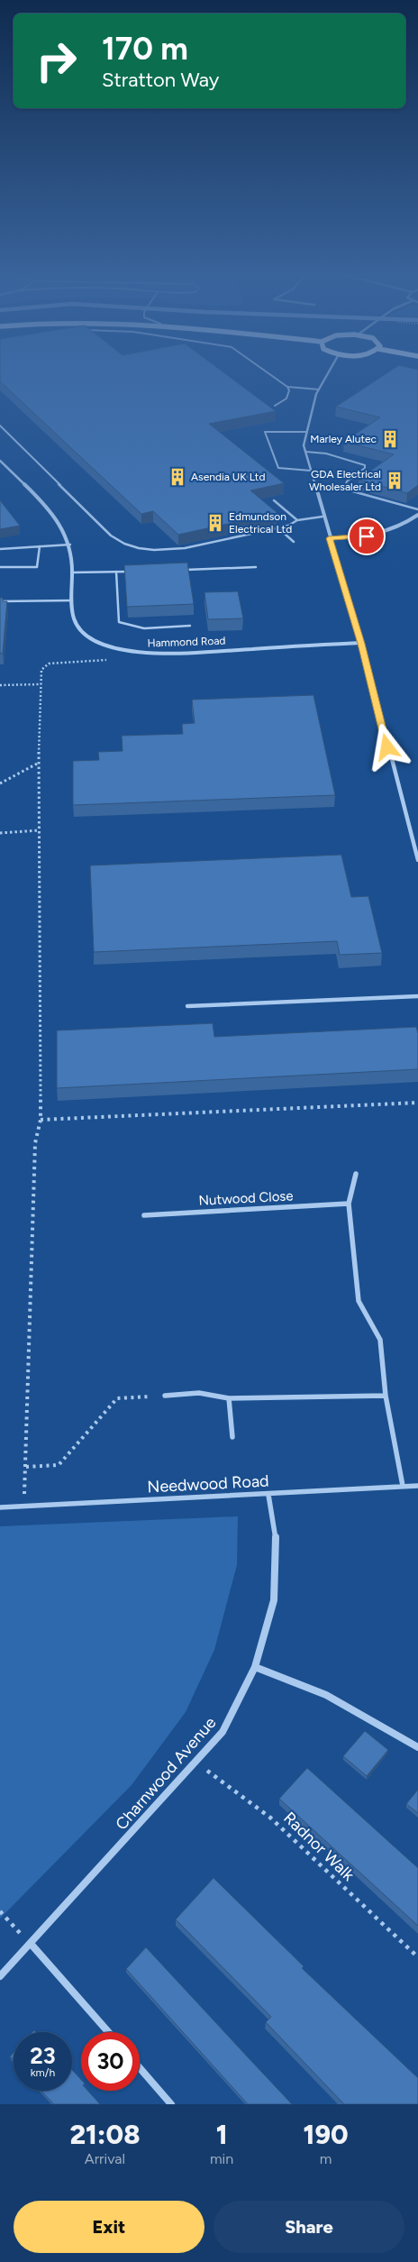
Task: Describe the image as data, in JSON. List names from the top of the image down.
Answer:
{
  "streets": {
    "street": [
      "Hammond Road",
      "Nutwood Close",
      "Needwood Road",
      "Charnwood Avenue"
    ],
    "path": ["Radnor Walk"]
  },
  "crossings": [
    ["Needwood Road", "Charnwood Avenue"],
    ["Charnwood Avenue", "Radnor Walk"]
  ],
  "places": {
    "building": [
      "Marley Alutec",
      "Asendia UK Ltd",
      "GDA Electrical Wholesaler Ltd",
      "Edmundson Electrical Ltd"
    ]
  },
  "page": {
    "turn": ["170 m", "Stratton Way"],
    "speed": "23 km/h",
    "limit": "30",
    "eta": [
      "21:08",
      "Arrival",
      "1",
      "min",
      "190",
      "m"
    ],
    "buttons": ["Exit", "Share"]
  }
}
